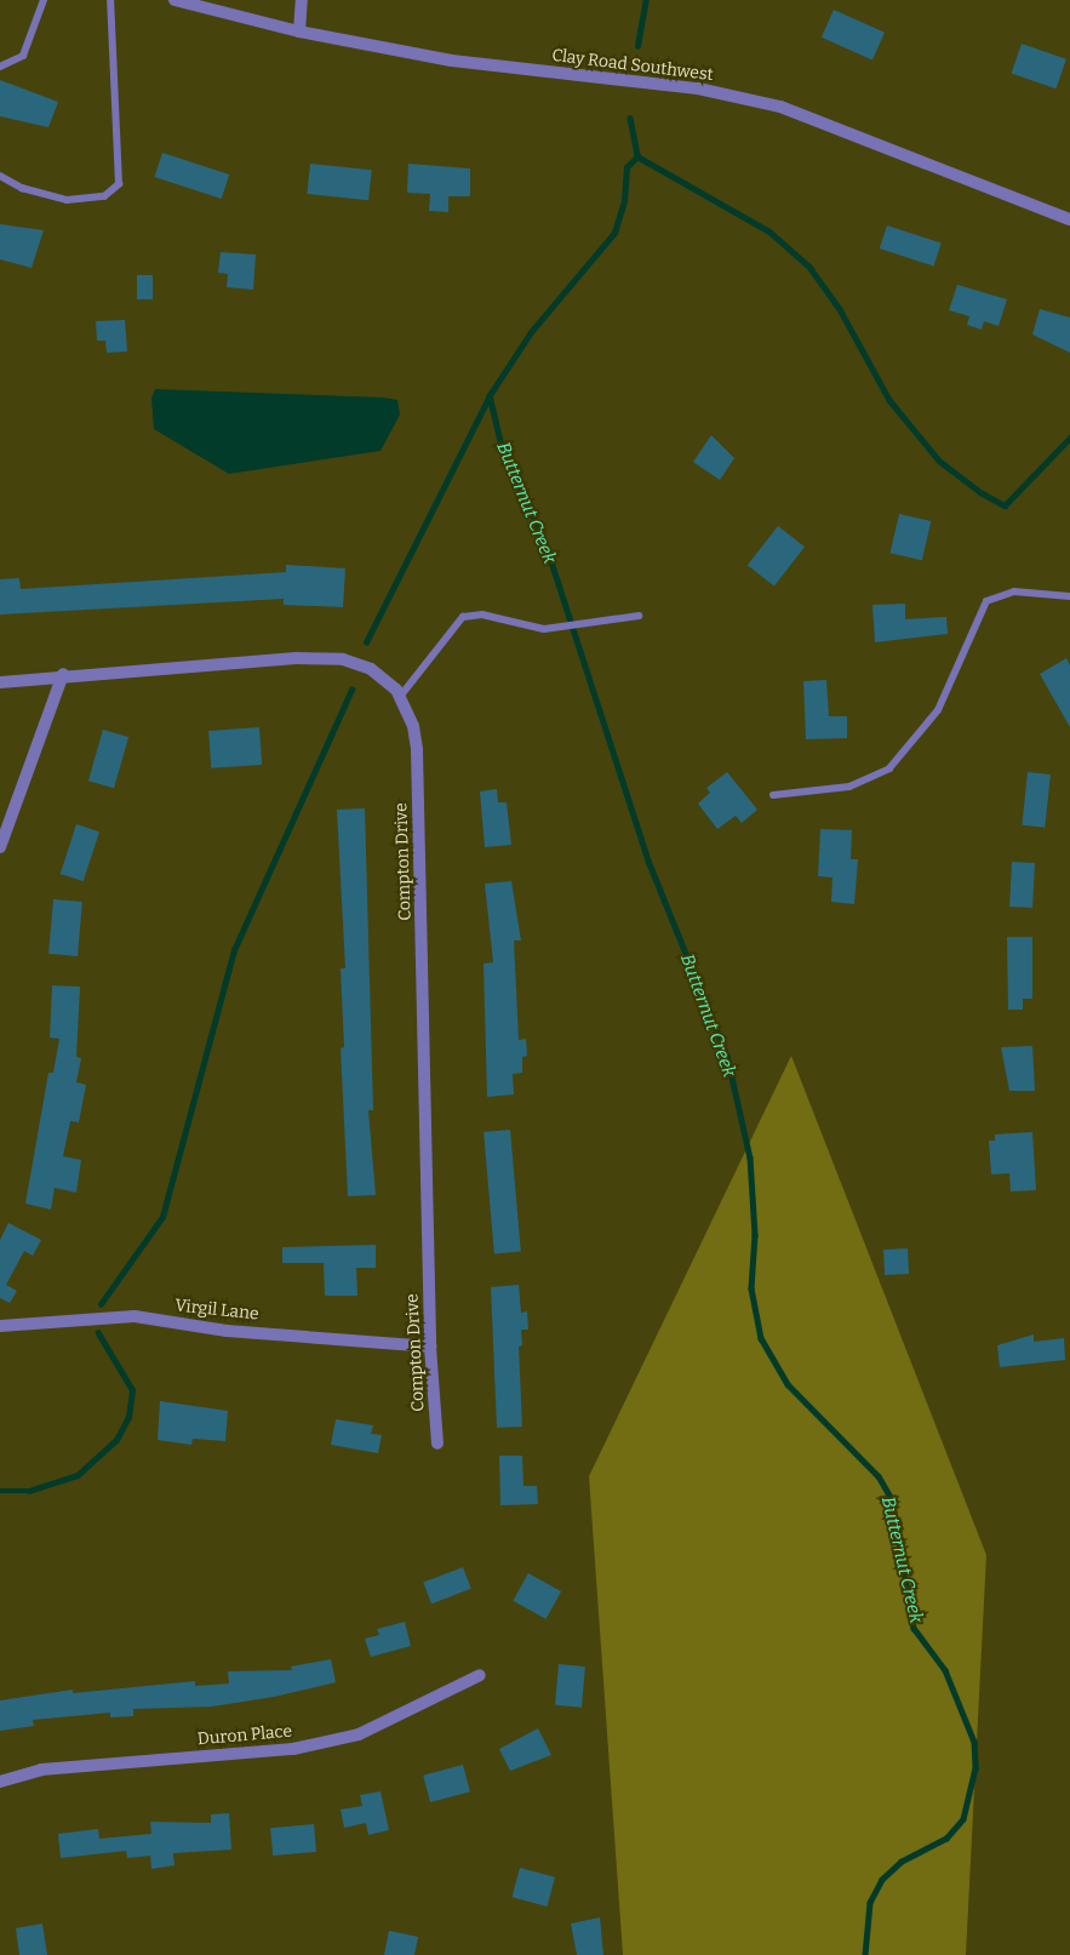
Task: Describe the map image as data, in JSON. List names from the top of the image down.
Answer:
{
  "streets": {
    "street": [
      "Clay Road Southwest",
      "Compton Drive",
      "Virgil Lane",
      "Duron Place"
    ]
  },
  "crossings": [
    ["Compton Drive", "Virgil Lane"]
  ],
  "water": ["Butternut Creek"]
}
